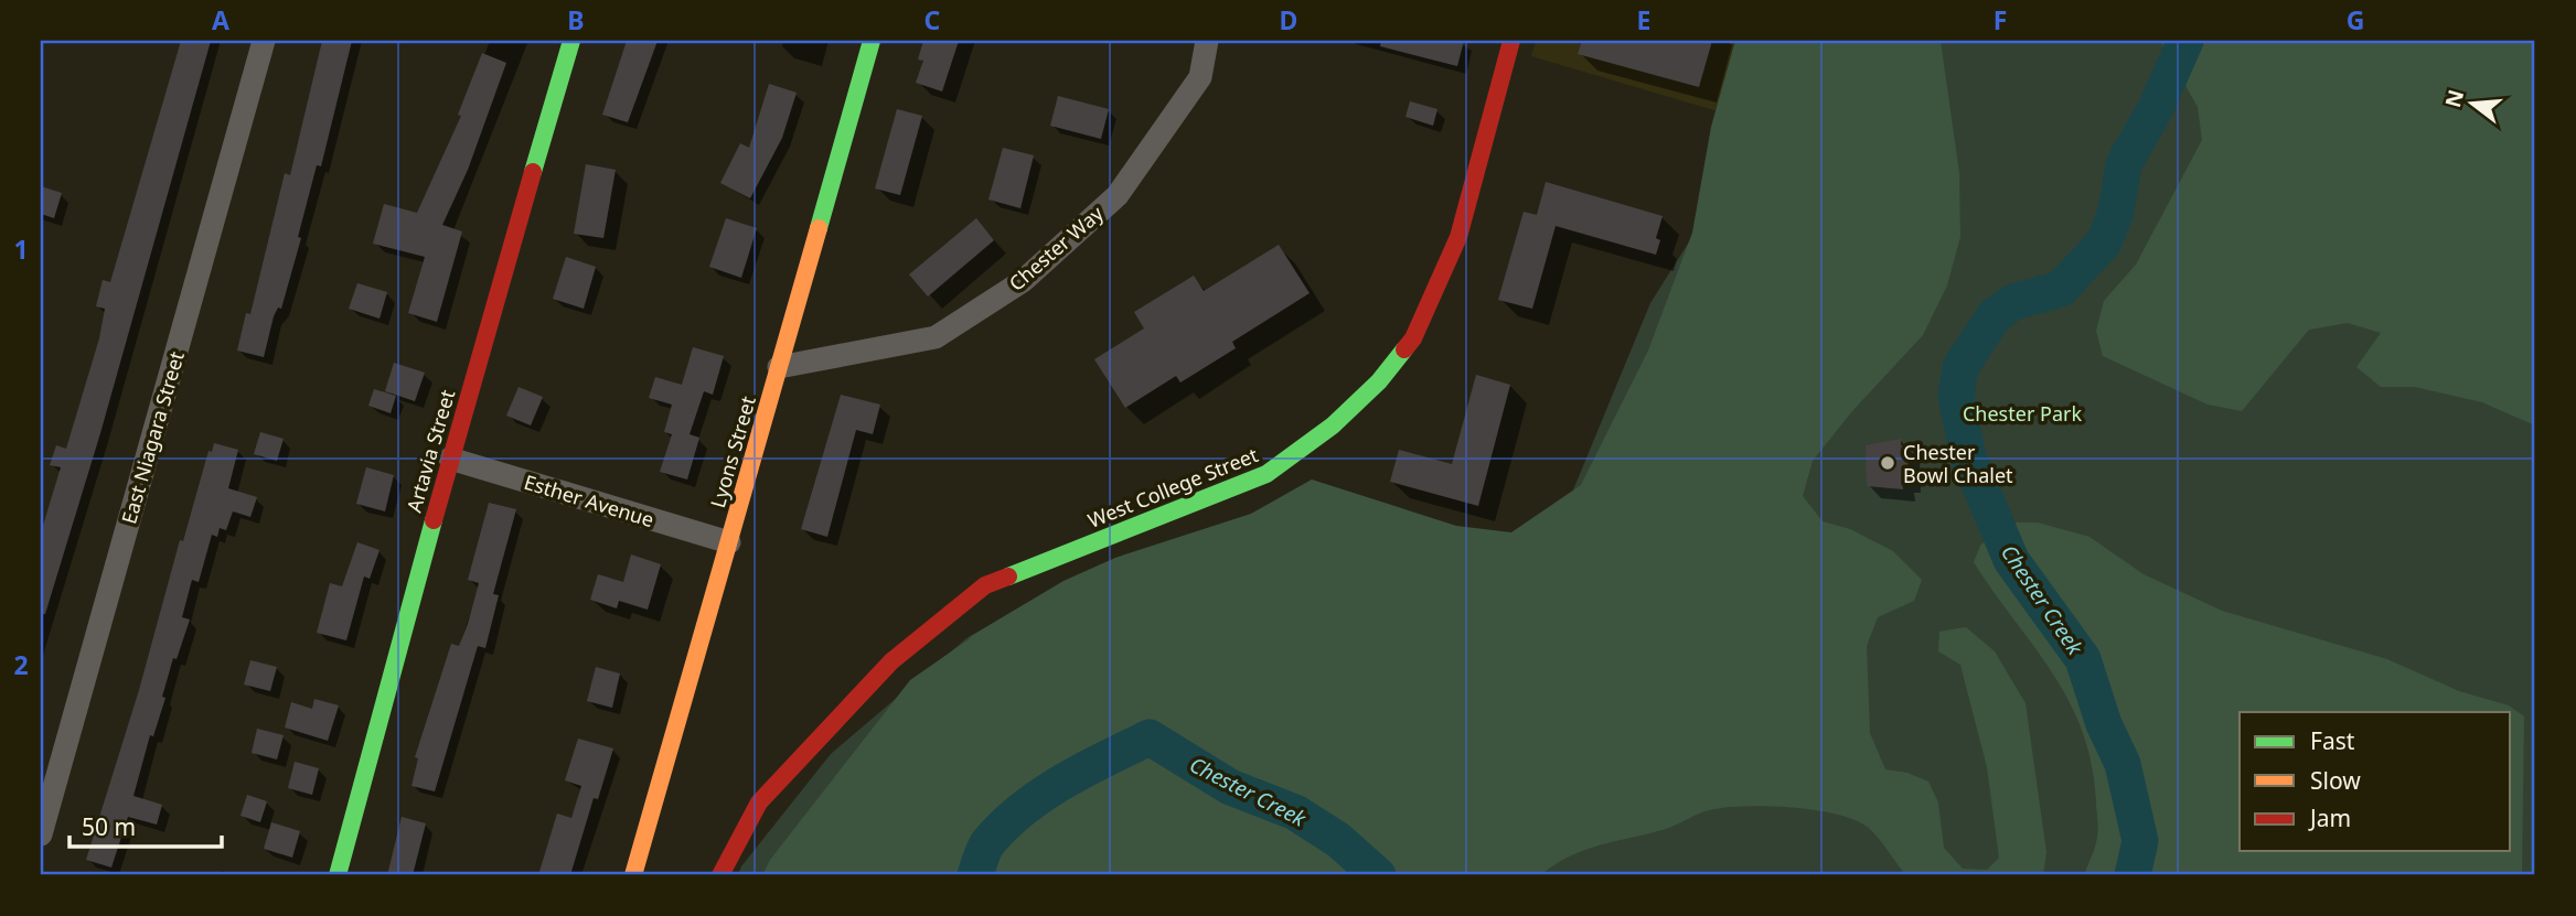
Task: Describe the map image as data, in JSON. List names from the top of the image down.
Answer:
{
  "streets": {
    "street": [
      "Chester Way",
      "East Niagara Street",
      "Artavia Street",
      "Lyons Street",
      "West College Street",
      "Esther Avenue"
    ]
  },
  "crossings": [
    ["Chester Way", "Lyons Street"],
    ["Artavia Street", "Esther Avenue"],
    ["Lyons Street", "Esther Avenue"]
  ],
  "water": ["Chester Creek"],
  "parks": ["Chester Park"],
  "places": ["Chester Bowl Chalet"],
  "legend": ["Fast", "Slow", "Jam"],
  "scale_bar": "50 m",
  "north": "left",
  "grid": {
    "columns": [
      "A",
      "B",
      "C",
      "D",
      "E",
      "F",
      "G"
    ],
    "rows": ["1", "2"]
  }
}
